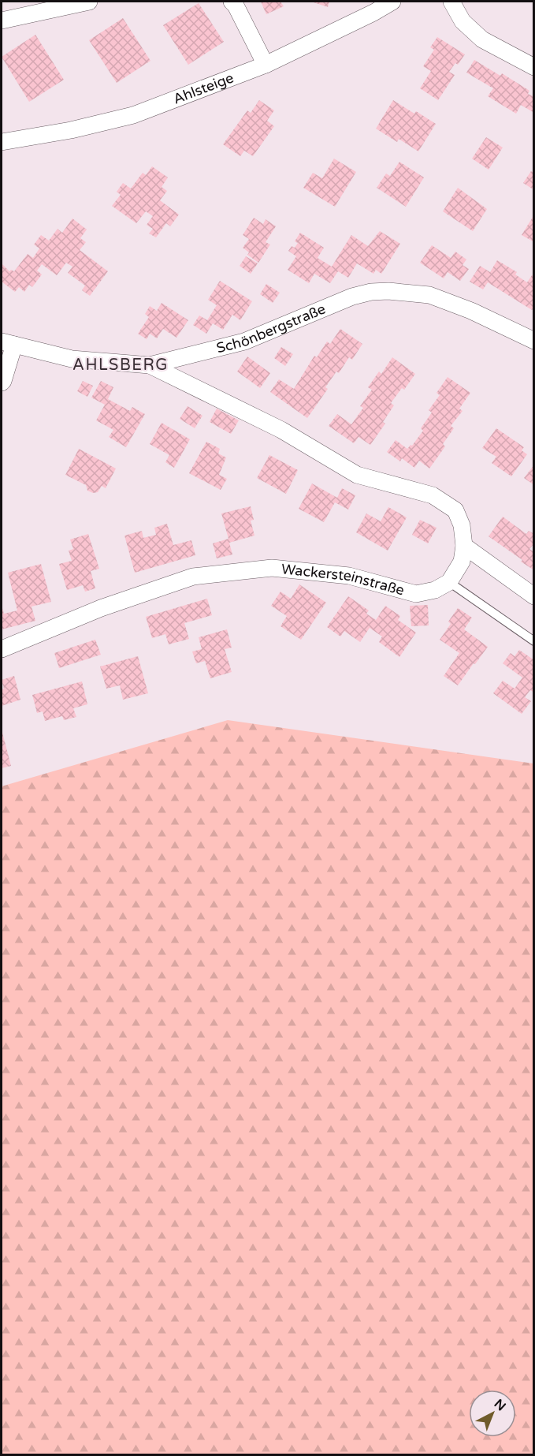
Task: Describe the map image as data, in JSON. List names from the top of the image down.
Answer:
{
  "streets": {
    "street": ["Ahlsteige", "Schönbergstraße", "Wackersteinstraße"]
  },
  "districts": ["AHLSBERG"],
  "north": "top right"
}
